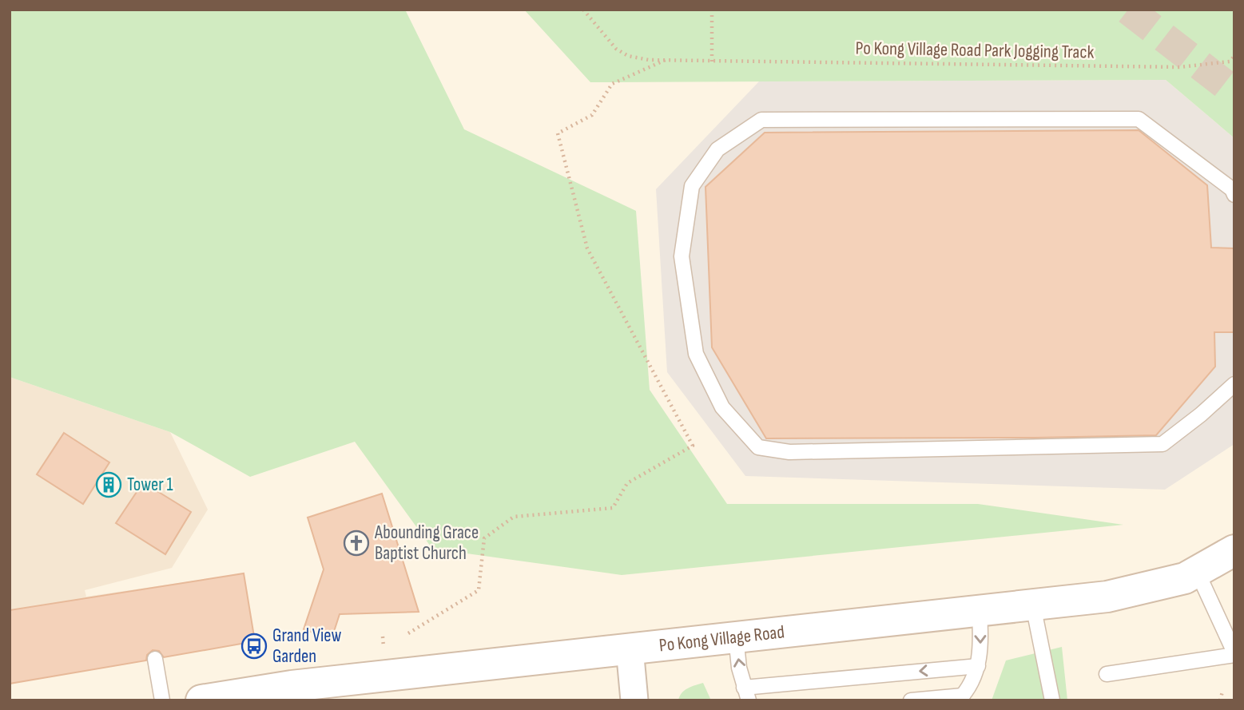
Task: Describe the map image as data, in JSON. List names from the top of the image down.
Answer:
{
  "streets": {
    "main road": ["Po Kong Village Road"],
    "path": ["Po Kong Village Road Park Jogging Track"]
  },
  "places": {
    "building": ["Tower 1"],
    "church": ["Abounding Grace Baptist Church"],
    "bus stop": ["Grand View Garden"]
  }
}
